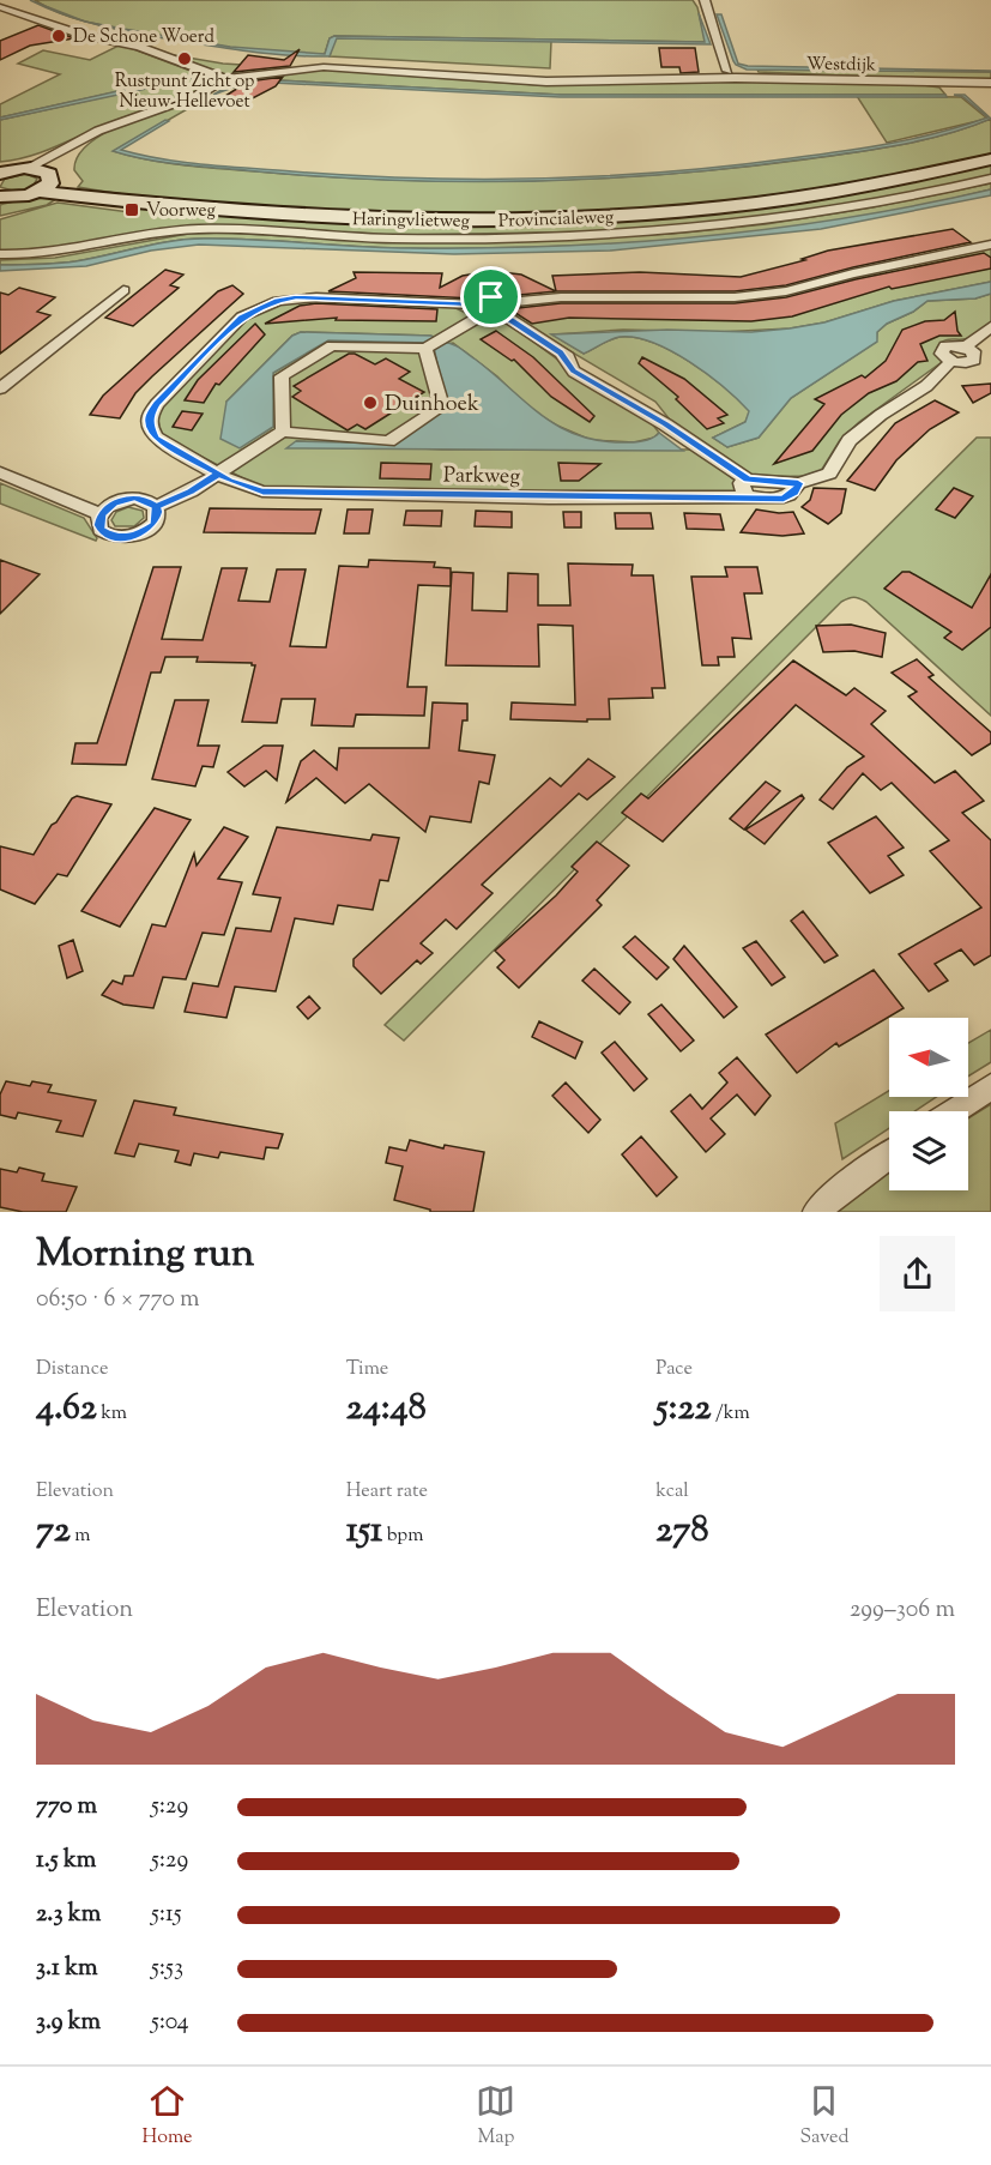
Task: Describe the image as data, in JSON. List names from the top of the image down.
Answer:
{
  "streets": {
    "main road": ["Provincialeweg"],
    "street": ["Westdijk", "Haringvlietweg", "Parkweg"]
  },
  "places": {
    "other": ["De Schone Woerd", "Rustpunt Zicht op Nieuw-Hellevoet", "Duinhoek"],
    "transit": ["Voorweg"]
  },
  "north": "left",
  "page": {
    "heading": ["Morning run", "06:50 · 6 × 770 m"],
    "stats": [
      ["Distance", "4.62 km"],
      ["Time", "24:48"],
      ["Pace", "5:22 /km"],
      ["Elevation", "72 m"],
      ["Heart rate", "151 bpm"],
      ["kcal", "278"]
    ],
    "chart": ["Elevation", "299–306 m"],
    "list": [
      {
        "name": "770 m",
        "note": "5:29"
      },
      {
        "name": "1.5 km",
        "note": "5:29"
      },
      {
        "name": "2.3 km",
        "note": "5:15"
      },
      {
        "name": "3.1 km",
        "note": "5:53"
      },
      {
        "name": "3.9 km",
        "note": "5:04"
      }
    ],
    "tabs": ["Home", "Map", "Saved"]
  }
}
